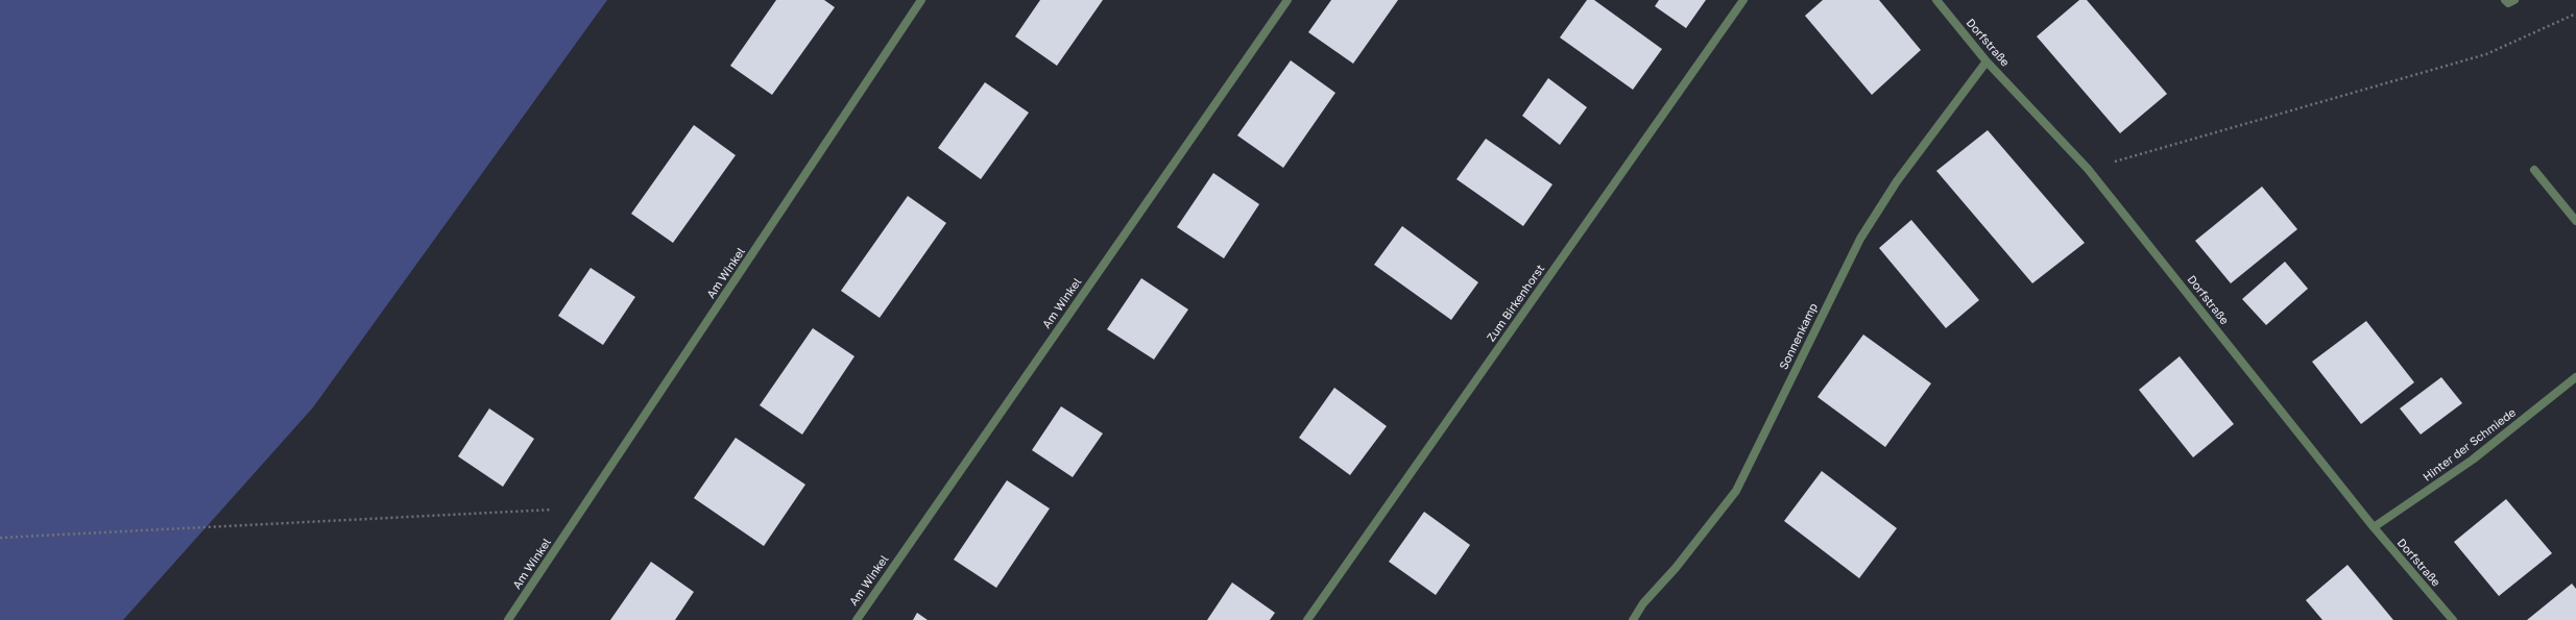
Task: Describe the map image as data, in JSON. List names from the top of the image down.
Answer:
{
  "streets": {
    "street": [
      "Dorfstraße",
      "Am Winkel",
      "Zum Birkenhorst",
      "Sonnenkamp",
      "Hinter der Schmiede"
    ]
  },
  "crossings": [
    ["Dorfstraße", "Sonnenkamp"],
    ["Dorfstraße", "Hinter der Schmiede"]
  ]
}
